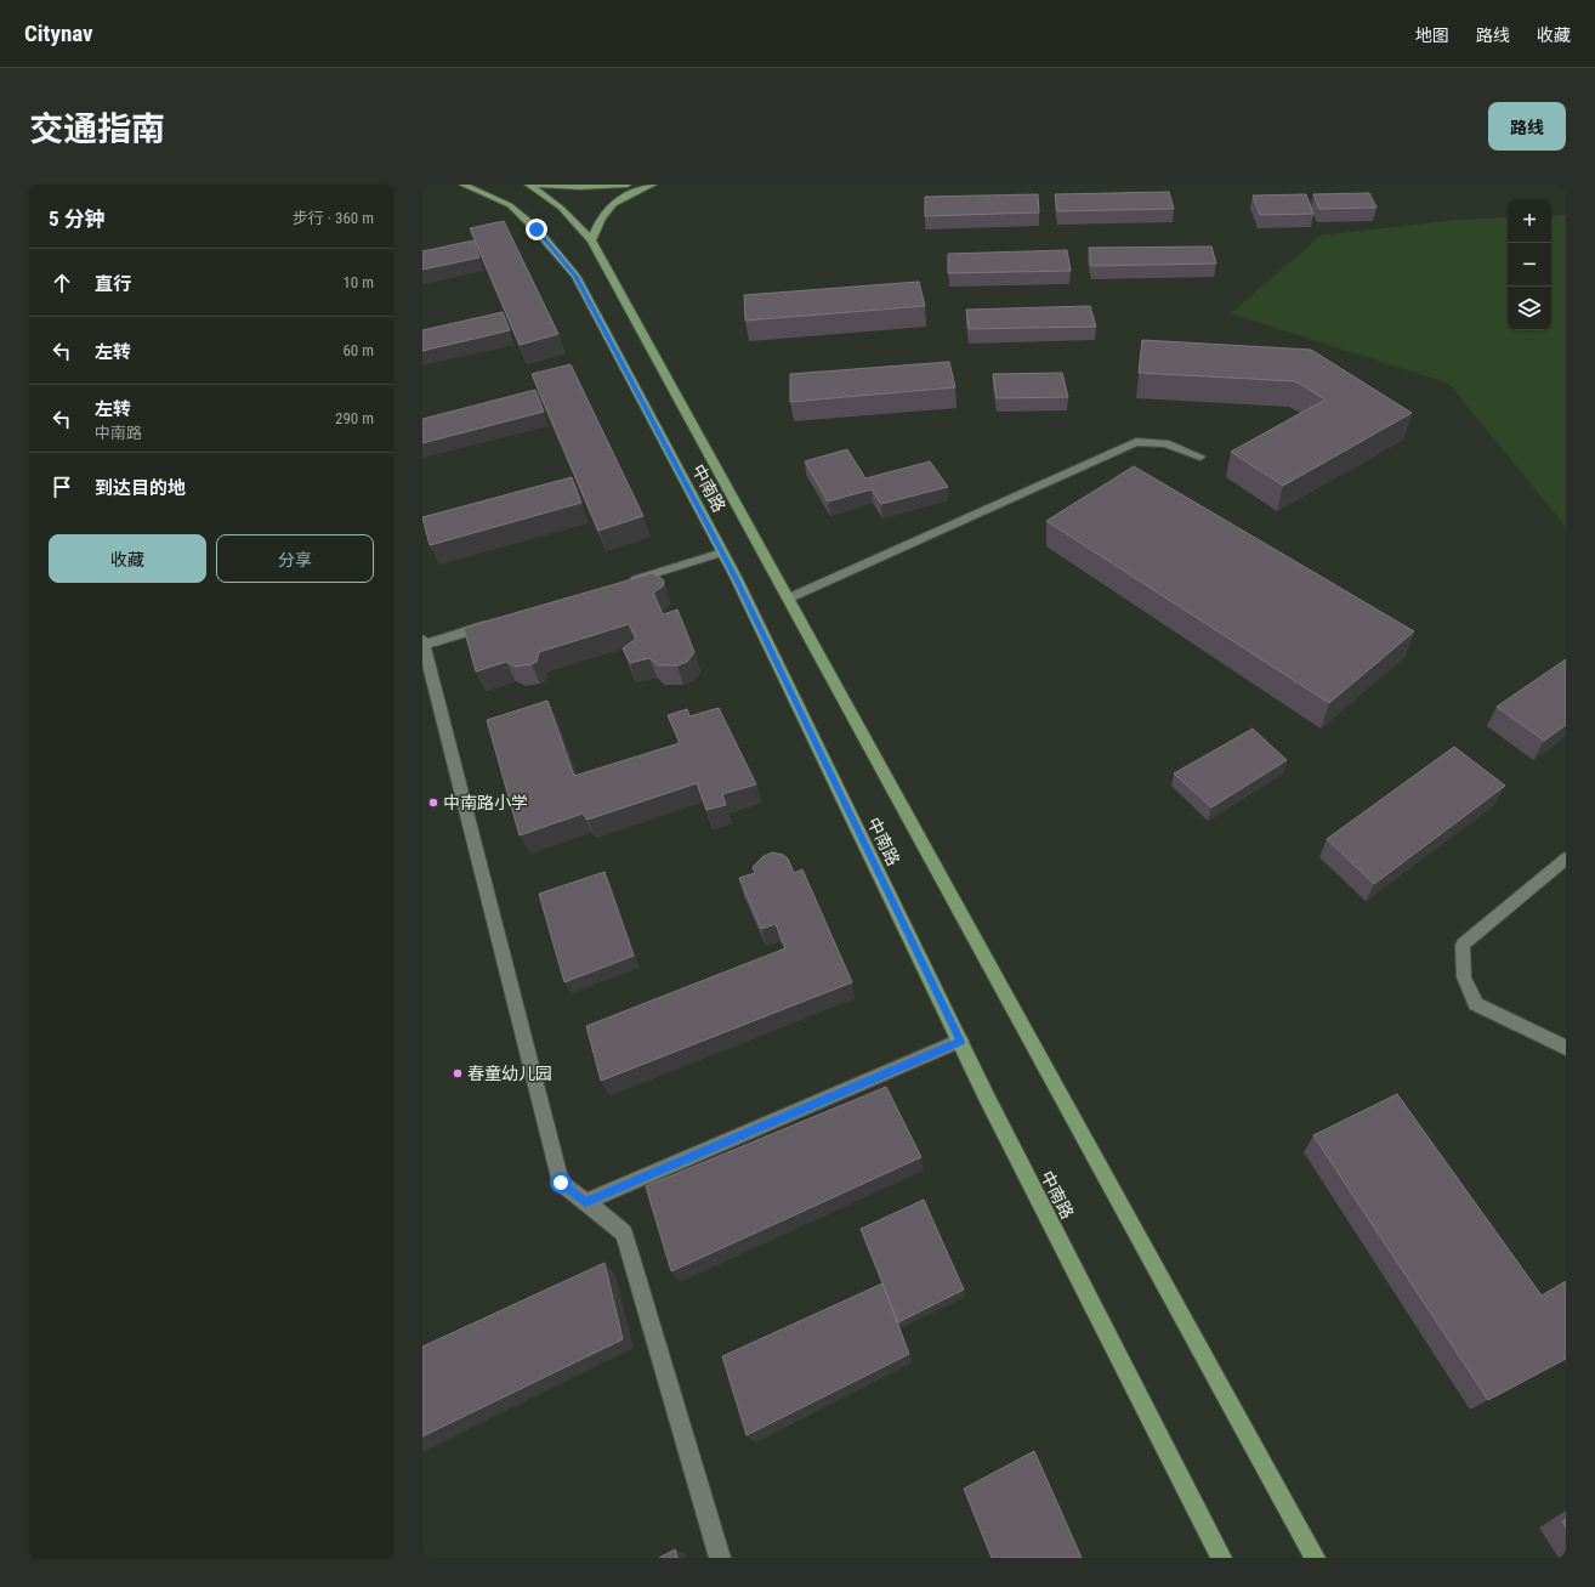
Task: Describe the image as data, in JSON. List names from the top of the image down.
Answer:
{
  "streets": {
    "main road": ["中南路"]
  },
  "places": ["中南路小学", "春童幼儿园"],
  "page": {
    "header": "Citynav",
    "nav": ["地图", "路线", "收藏"],
    "title": "交通指南",
    "buttons": [
      "路线",
      ["收藏", "分享"]
    ],
    "heading": ["5 分钟", "步行 · 360 m"],
    "map_buttons": ["+", "−"],
    "list": [
      ["直行", "10 m"],
      ["左转", "60 m"],
      ["左转", "中南路", "290 m"],
      "到达目的地"
    ]
  }
}
